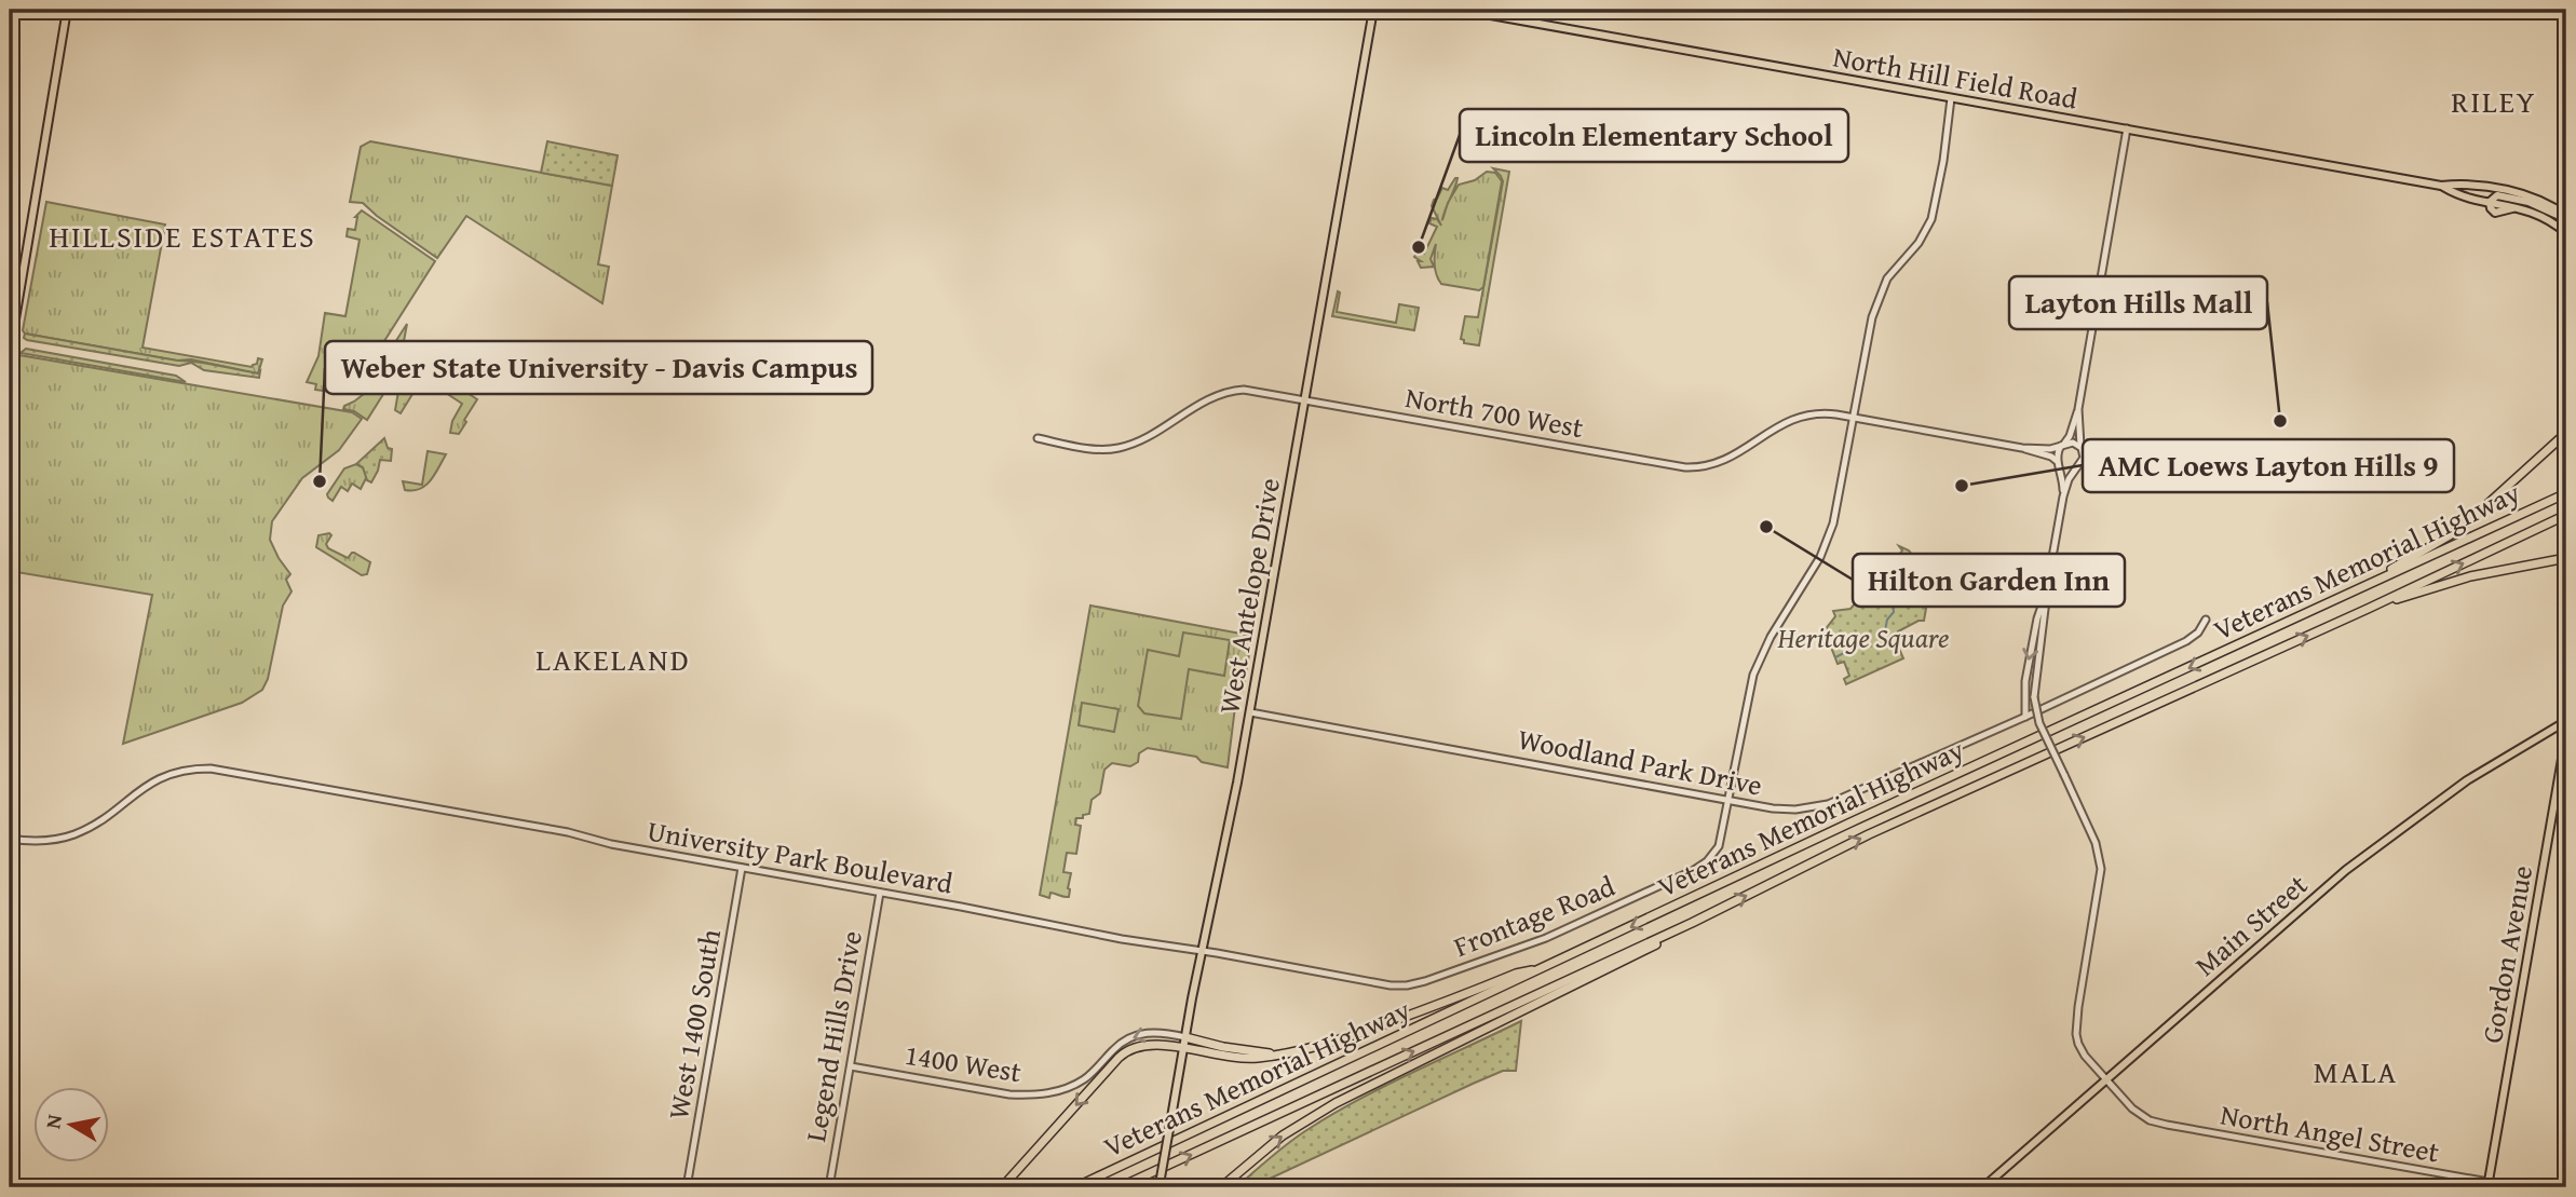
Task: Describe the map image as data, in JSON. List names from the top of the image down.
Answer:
{
  "streets": {
    "highway": ["Veterans Memorial Highway"],
    "main road": [
      "North Hill Field Road",
      "West Antelope Drive",
      "Main Street",
      "Gordon Avenue"
    ],
    "street": [
      "North 700 West",
      "Woodland Park Drive",
      "University Park Boulevard",
      "Frontage Road",
      "West 1400 South",
      "Legend Hills Drive",
      "1400 West",
      "North Angel Street"
    ]
  },
  "crossings": [
    ["North 700 West", "West Antelope Drive"],
    ["West Antelope Drive", "Woodland Park Drive"],
    ["West Antelope Drive", "University Park Boulevard"],
    ["West Antelope Drive", "1400 West"],
    ["Woodland Park Drive", "Frontage Road"],
    ["University Park Boulevard", "Frontage Road"],
    ["University Park Boulevard", "West 1400 South"],
    ["University Park Boulevard", "Legend Hills Drive"],
    ["Main Street", "North Angel Street"],
    ["Gordon Avenue", "North Angel Street"],
    ["Legend Hills Drive", "1400 West"]
  ],
  "one_way": ["1400 West"],
  "districts": [
    "RILEY",
    "HILLSIDE ESTATES",
    "LAKELAND",
    "MALA"
  ],
  "parks": ["Heritage Square"],
  "places": [
    "Lincoln Elementary School",
    "Layton Hills Mall",
    "Weber State University - Davis Campus",
    "AMC Loews Layton Hills 9",
    "Hilton Garden Inn"
  ],
  "north": "left"
}
